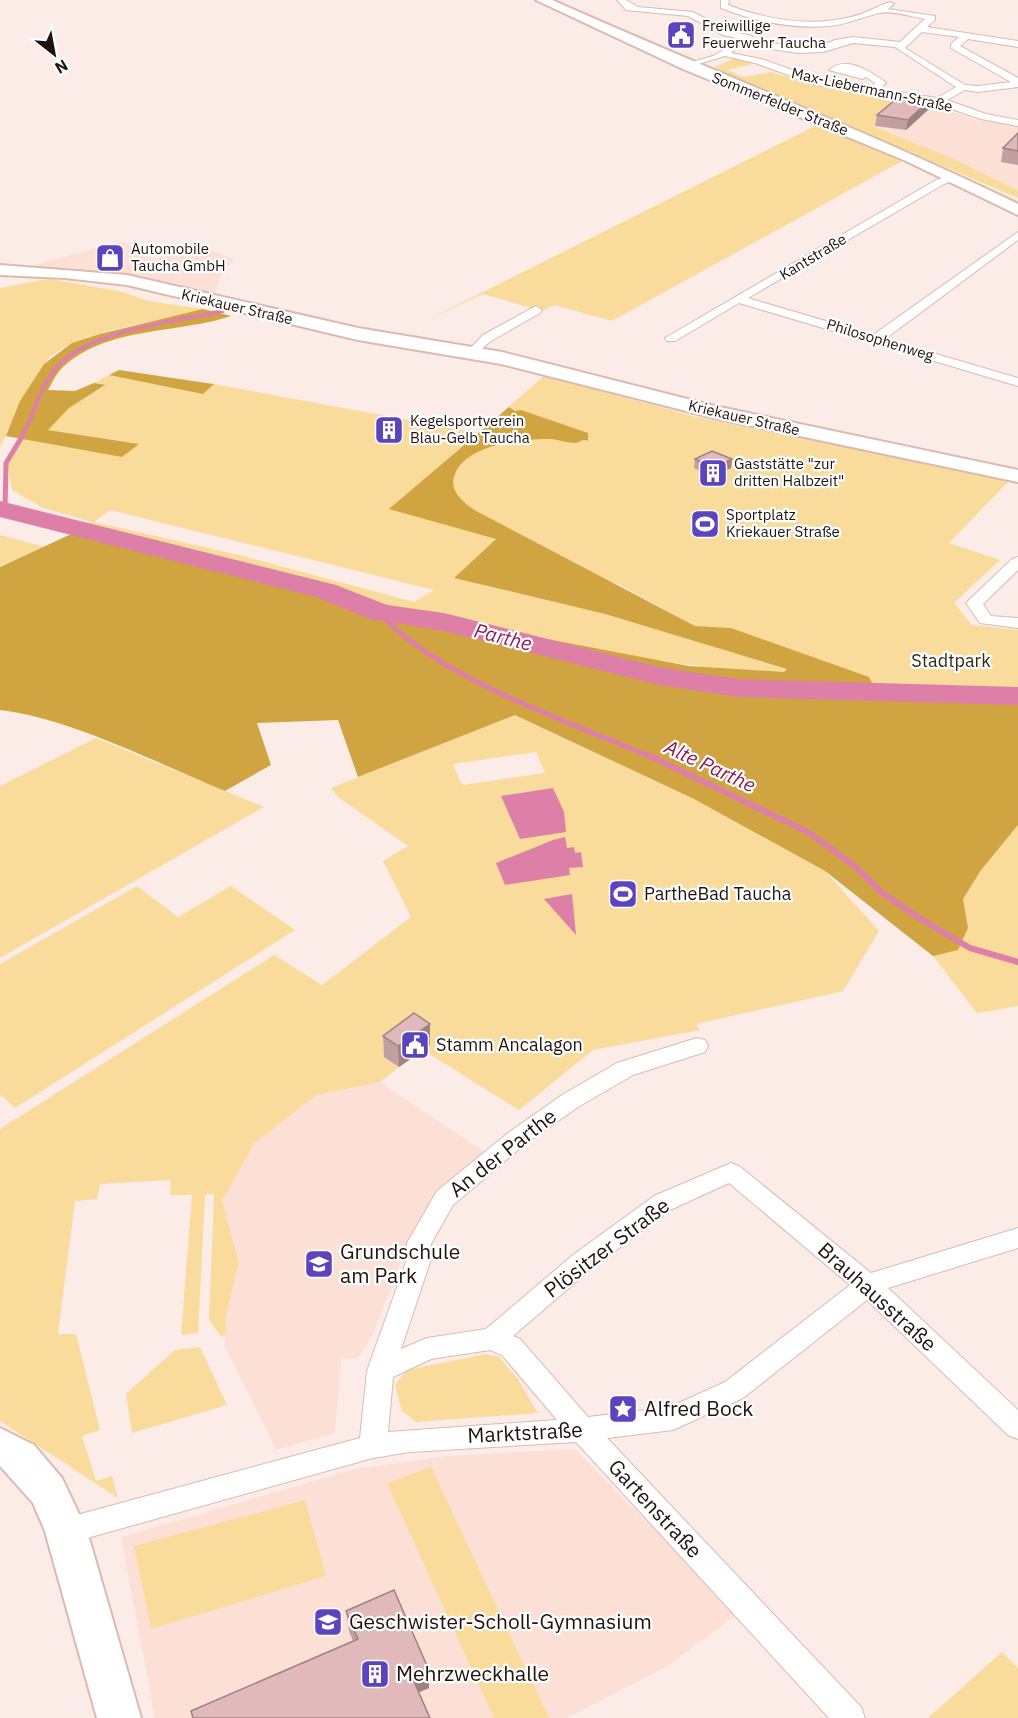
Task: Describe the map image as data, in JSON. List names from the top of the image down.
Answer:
{
  "streets": {
    "street": [
      "Max-Liebermann-Straße",
      "Sommerfelder Straße",
      "Kantstraße",
      "Kriekauer Straße",
      "Philosophenweg",
      "An der Parthe",
      "Plösitzer Straße",
      "Brauhausstraße",
      "Marktstraße",
      "Gartenstraße"
    ]
  },
  "crossings": [
    ["Sommerfelder Straße", "Kantstraße"],
    ["Kantstraße", "Philosophenweg"],
    ["Plösitzer Straße", "Brauhausstraße"],
    ["Plösitzer Straße", "Gartenstraße"],
    ["Brauhausstraße", "Marktstraße"],
    ["Marktstraße", "Gartenstraße"]
  ],
  "water": ["Parthe", "Alte Parthe"],
  "parks": ["Stadtpark"],
  "places": {
    "public building": ["Freiwillige Feuerwehr Taucha", "Stamm Ancalagon"],
    "shop": ["Automobile Taucha GmbH"],
    "building": ["Kegelsportverein Blau-Gelb Taucha", "Gaststätte \"zur dritten Halbzeit\"", "Mehrzweckhalle"],
    "sports": ["Sportplatz Kriekauer Straße", "PartheBad Taucha"],
    "school or university": ["Grundschule am Park", "Geschwister-Scholl-Gymnasium"],
    "place": ["Alfred Bock"]
  },
  "north": "bottom right"
}
